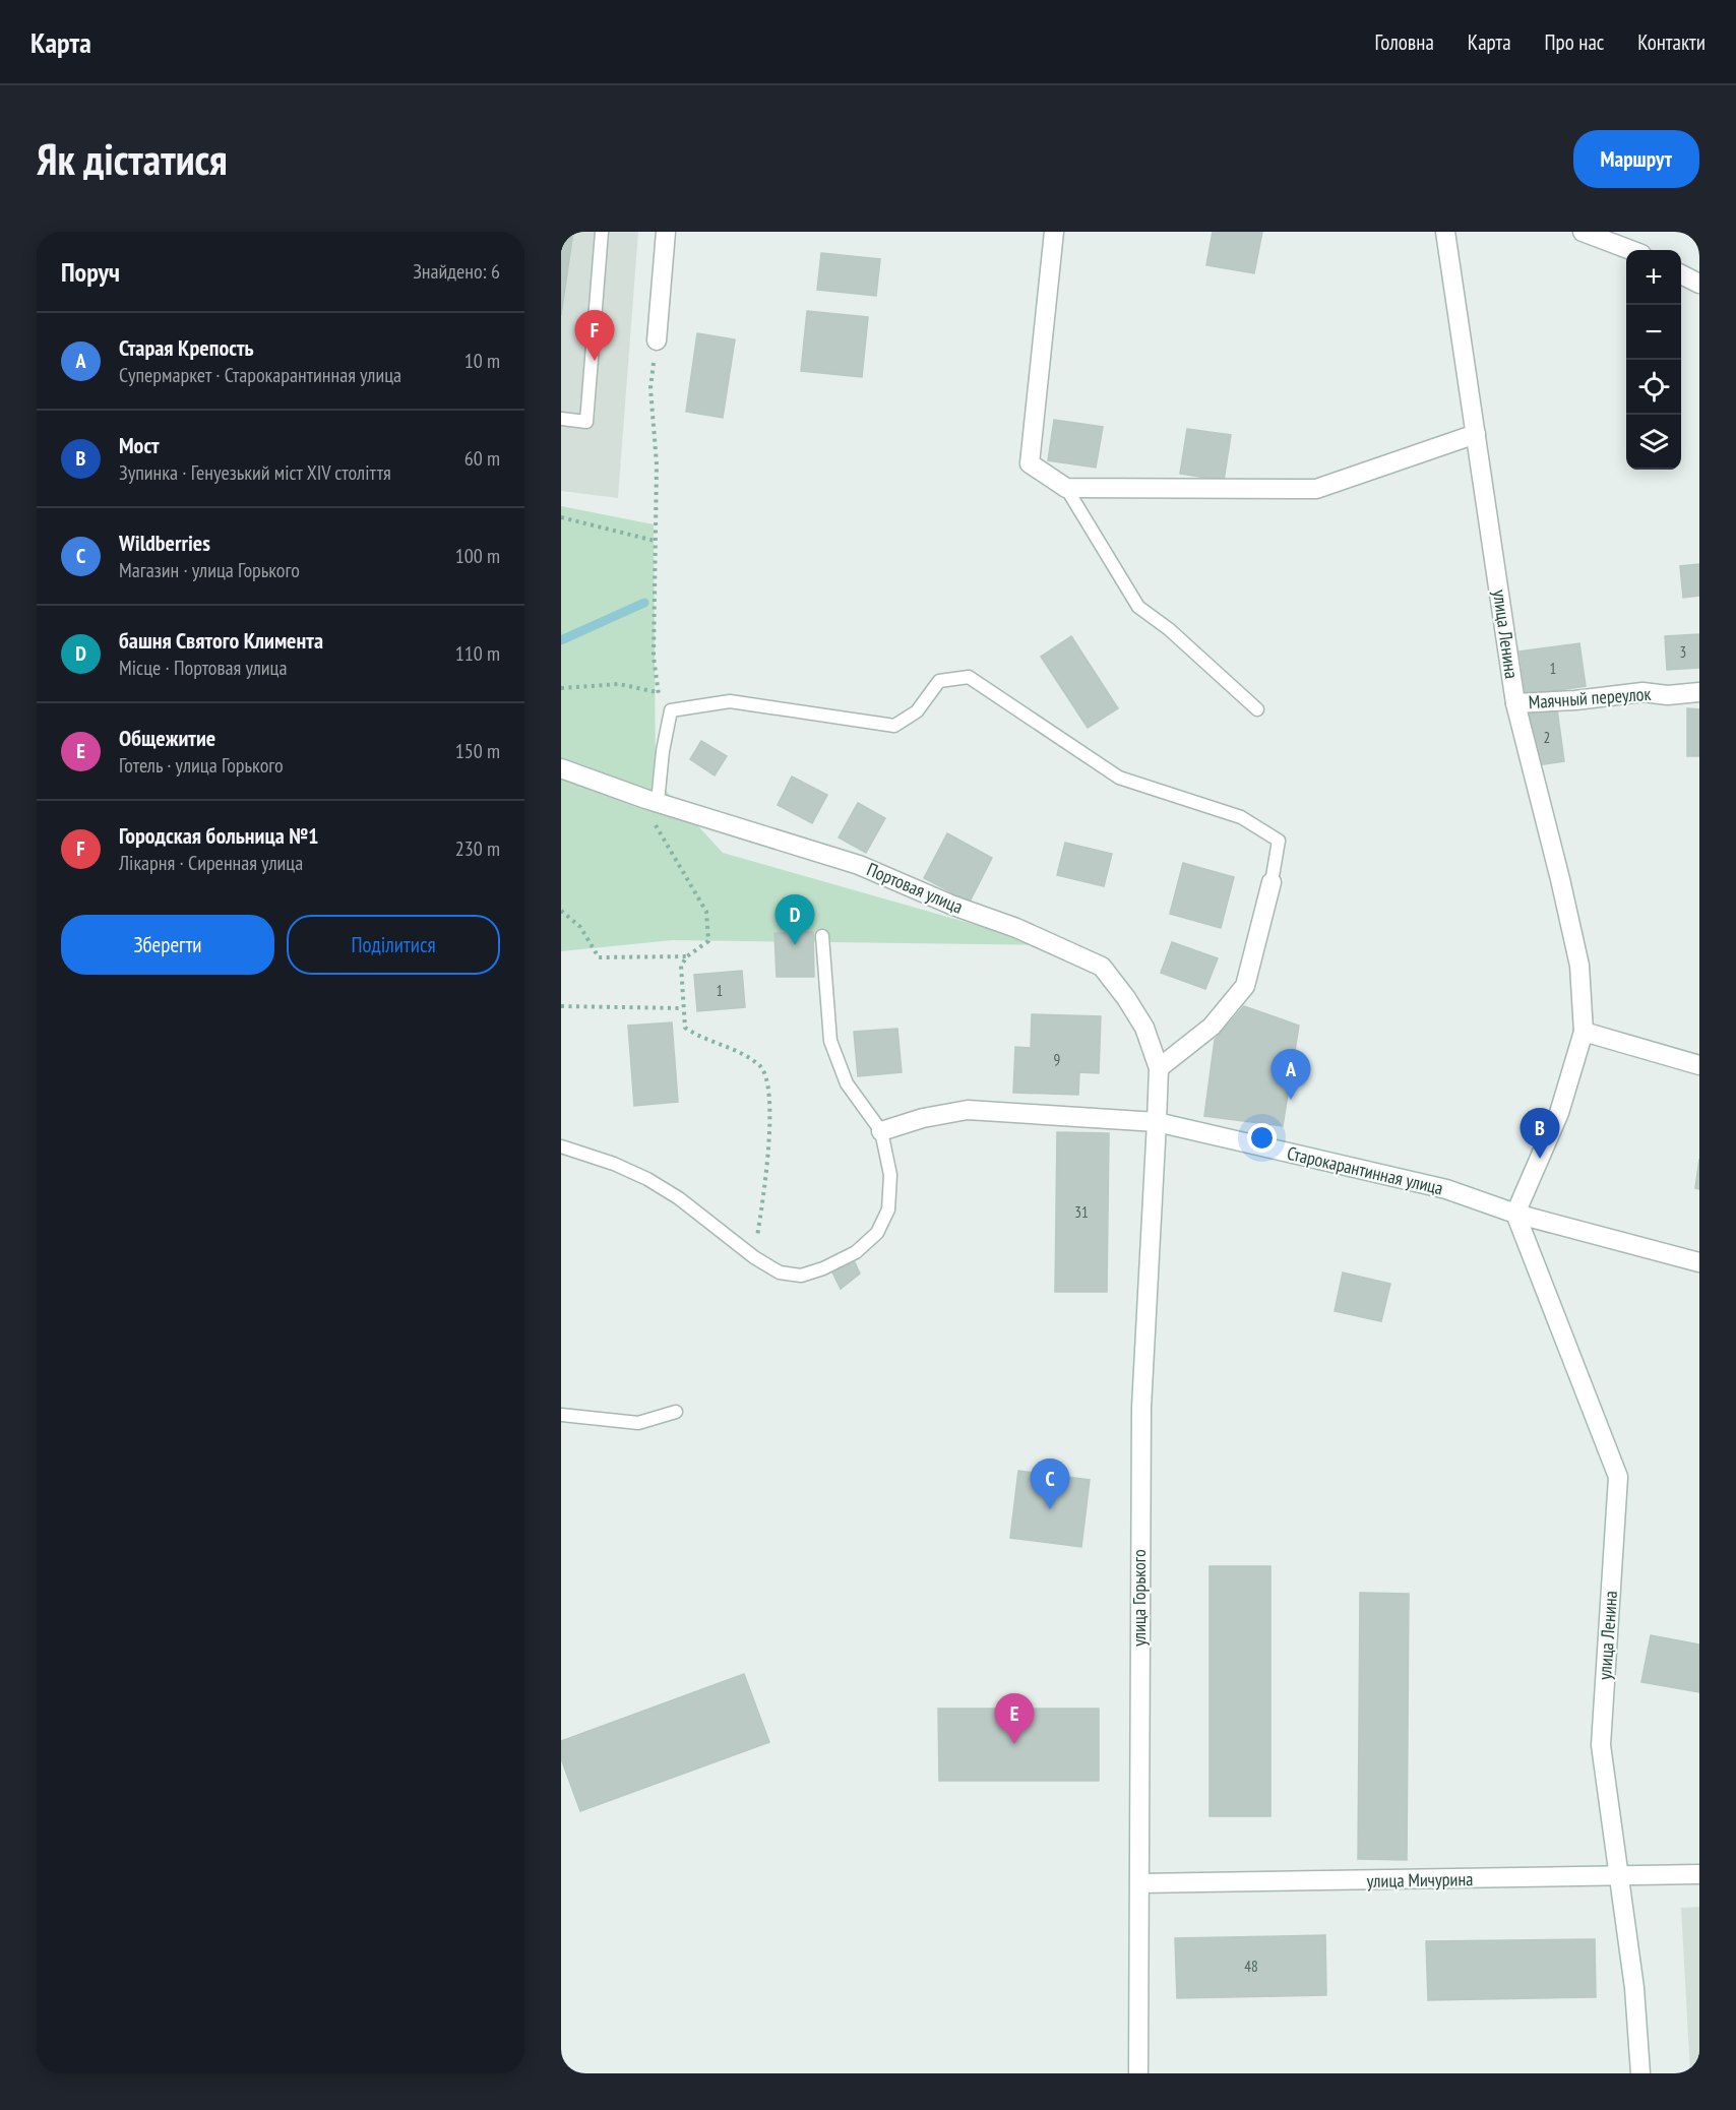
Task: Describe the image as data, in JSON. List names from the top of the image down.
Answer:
{
  "streets": {
    "street": [
      "улица Ленина",
      "Маячный переулок",
      "Портовая улица",
      "Старокарантинная улица",
      "улица Горького",
      "улица Мичурина"
    ]
  },
  "crossings": [
    ["улица Ленина", "Маячный переулок"],
    ["улица Ленина", "Старокарантинная улица"],
    ["улица Ленина", "улица Мичурина"],
    ["Портовая улица", "Старокарантинная улица"],
    ["Портовая улица", "улица Горького"],
    ["Старокарантинная улица", "улица Горького"],
    ["улица Горького", "улица Мичурина"]
  ],
  "house_numbers": [
    "3",
    "1",
    "2",
    "1",
    "9",
    "31",
    "48"
  ],
  "page": {
    "header": "Карта",
    "nav": [
      "Головна",
      "Карта",
      "Про нас",
      "Контакти"
    ],
    "buttons": [
      "Маршрут",
      ["Зберегти", "Поділитися"]
    ],
    "title": "Як дістатися",
    "heading": ["Поруч", "Знайдено: 6"],
    "map_buttons": ["+", "−"],
    "pins": [
      "F",
      "D",
      "A",
      "B",
      "C",
      "E"
    ],
    "list": [
      {
        "mark": "A",
        "name": "Старая Крепость",
        "note": "Супермаркет · Старокарантинная улица",
        "value": "10 m"
      },
      {
        "mark": "B",
        "name": "Мост",
        "note": "Зупинка · Генуезький міст XIV століття",
        "value": "60 m"
      },
      {
        "mark": "C",
        "name": "Wildberries",
        "note": "Магазин · улица Горького",
        "value": "100 m"
      },
      {
        "mark": "D",
        "name": "башня Святого Климента",
        "note": "Місце · Портовая улица",
        "value": "110 m"
      },
      {
        "mark": "E",
        "name": "Общежитие",
        "note": "Готель · улица Горького",
        "value": "150 m"
      },
      {
        "mark": "F",
        "name": "Городская больница №1",
        "note": "Лікарня · Сиренная улица",
        "value": "230 m"
      }
    ]
  }
}
